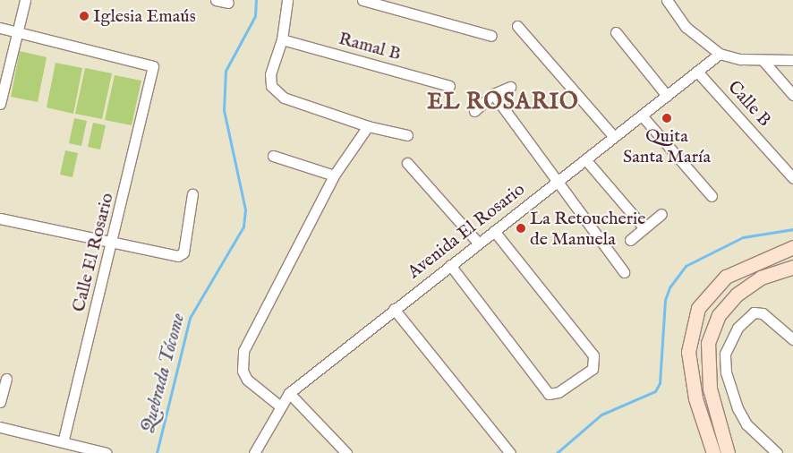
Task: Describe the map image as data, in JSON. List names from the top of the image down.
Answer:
{
  "streets": {
    "street": [
      "Ramal B",
      "Calle B",
      "Avenida El Rosario",
      "Calle El Rosario"
    ]
  },
  "crossings": [
    ["Calle B", "Avenida El Rosario"]
  ],
  "districts": ["EL ROSARIO"],
  "water": ["Quebrada Tócome"],
  "places": ["Iglesia Emaús", "Quita Santa María", "La Retoucherie de Manuela"]
}
